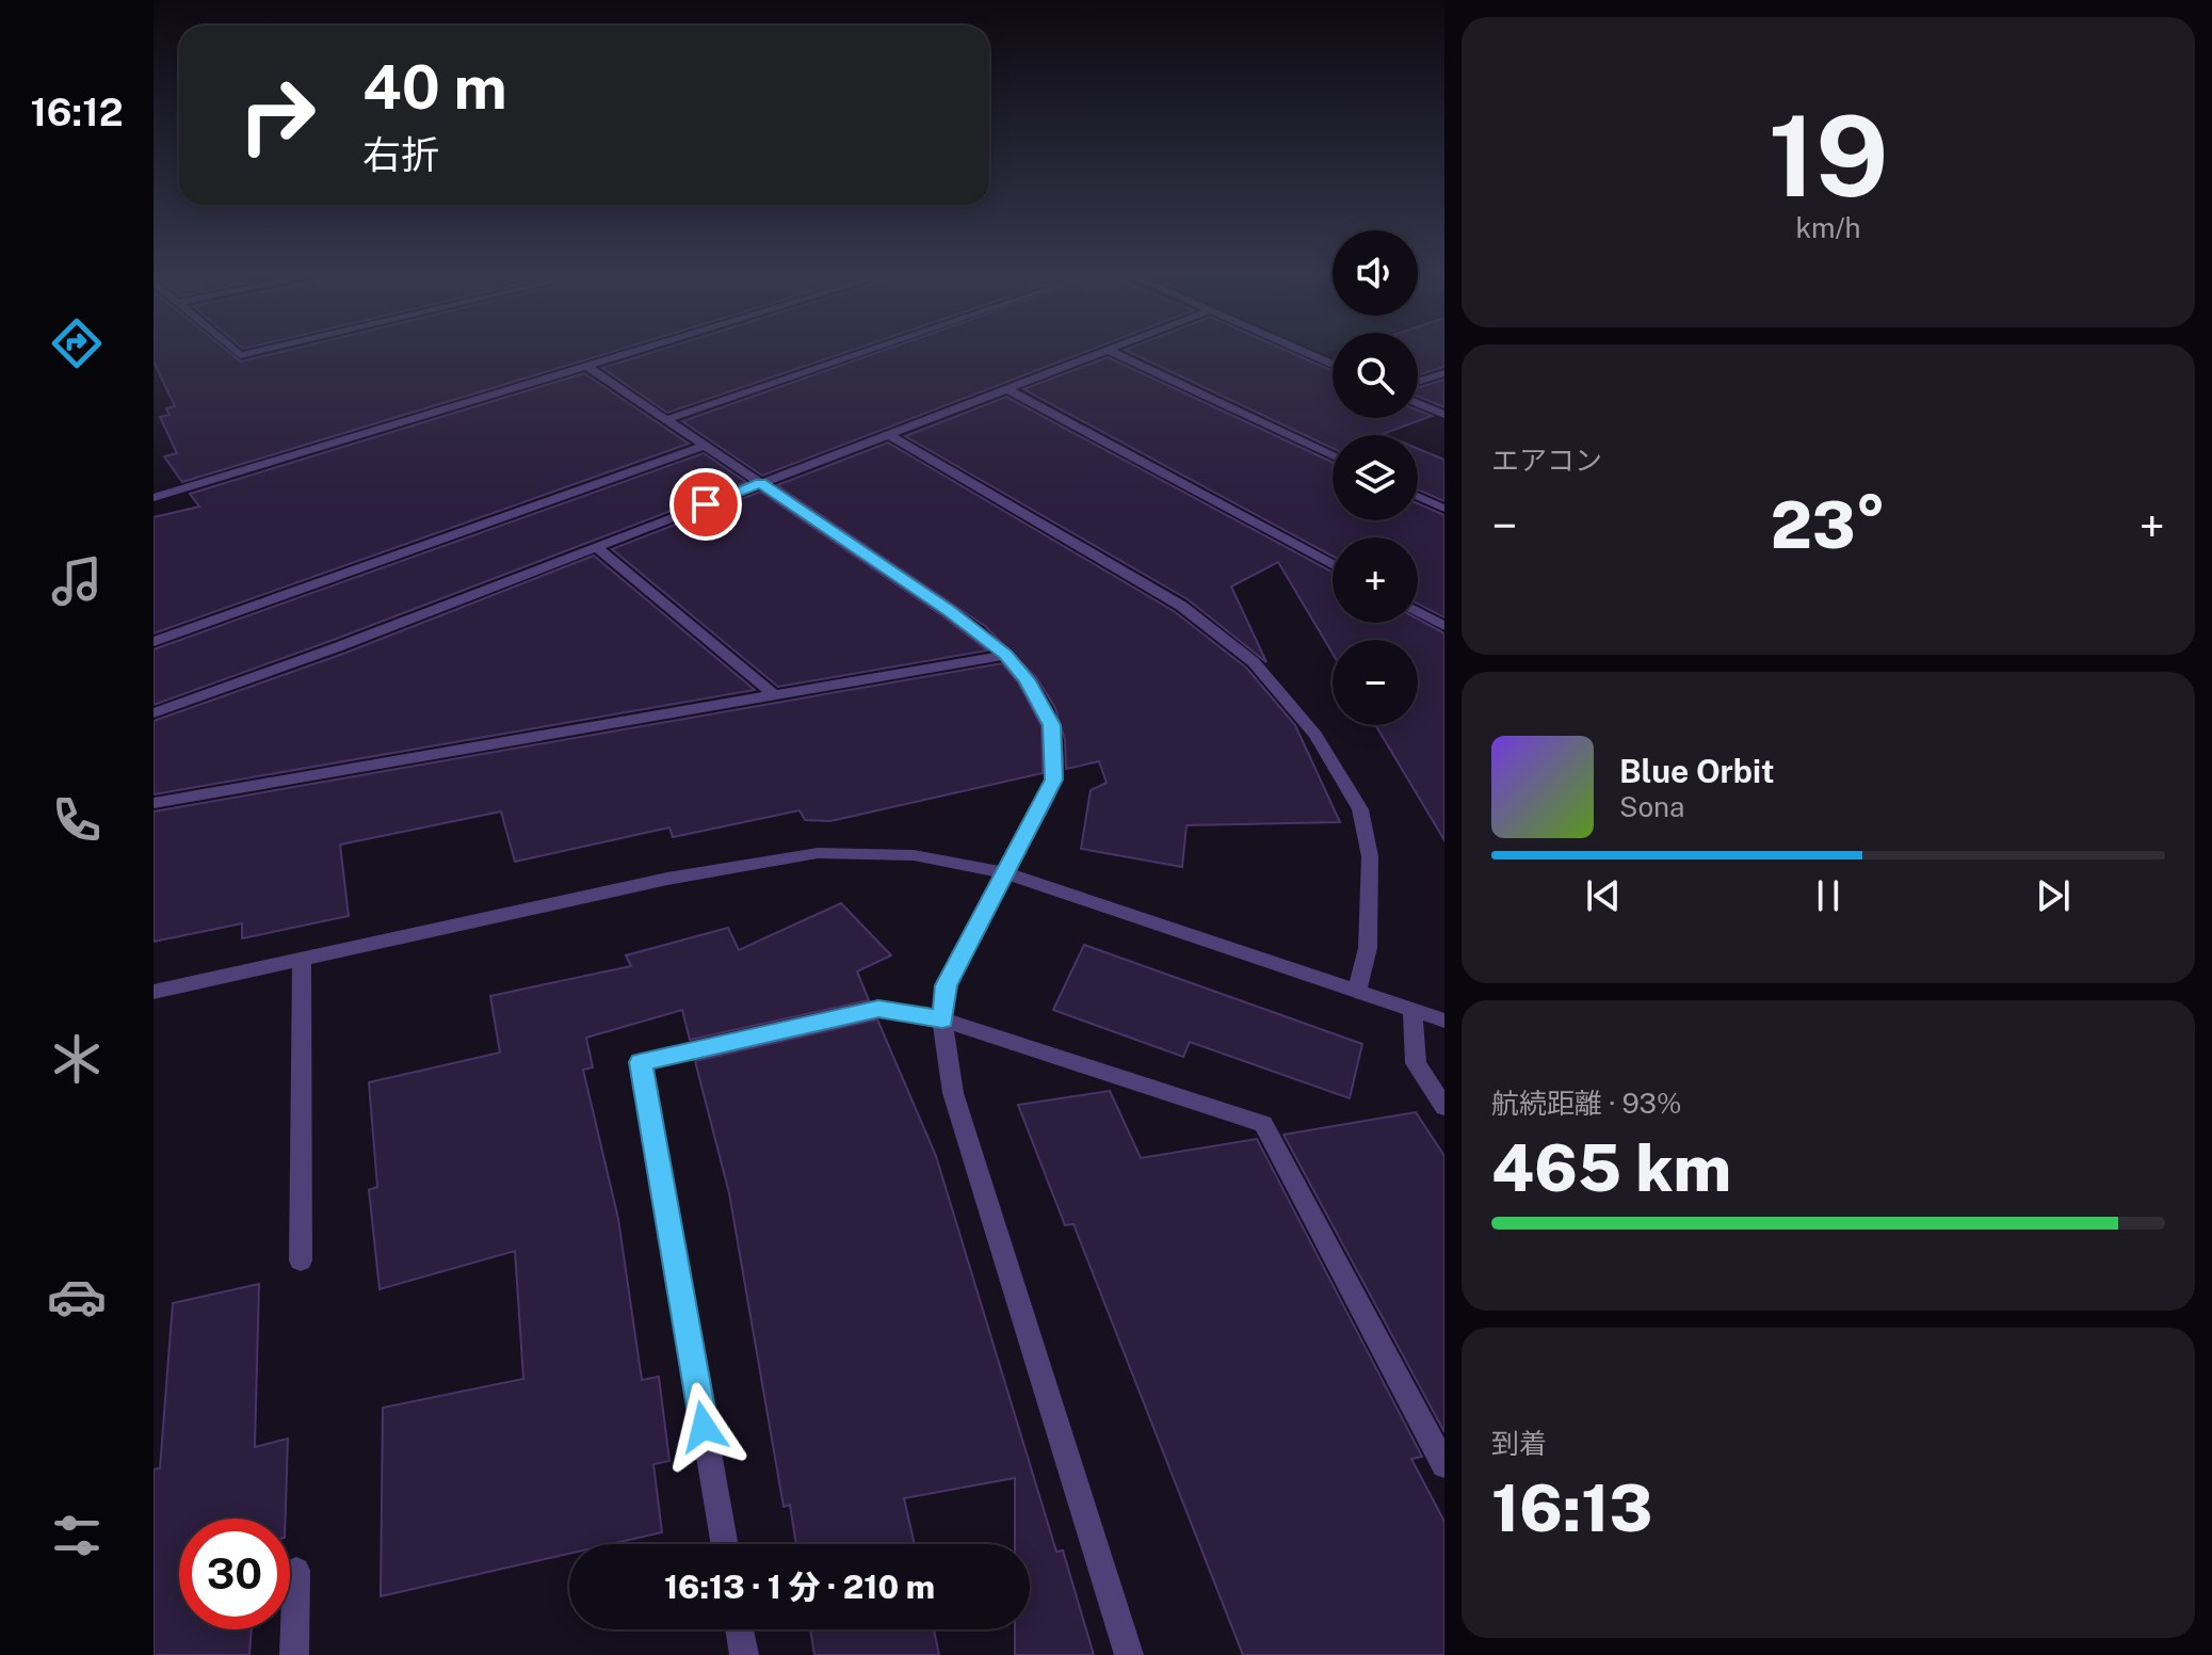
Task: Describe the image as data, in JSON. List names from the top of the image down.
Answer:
{
  "page": {
    "tabs": "16:12",
    "tile": [
      ["19", "km/h"],
      "エアコン",
      ["航続距離 · 93%", "465 km"],
      ["到着", "16:13"]
    ],
    "turn": ["40 m", "右折"],
    "map_buttons": ["+", "−"],
    "heat": ["−", "23°", "+"],
    "song": ["Blue Orbit", "Sona"],
    "limit": "30",
    "trip": "16:13 · 1 分 · 210 m"
  }
}
